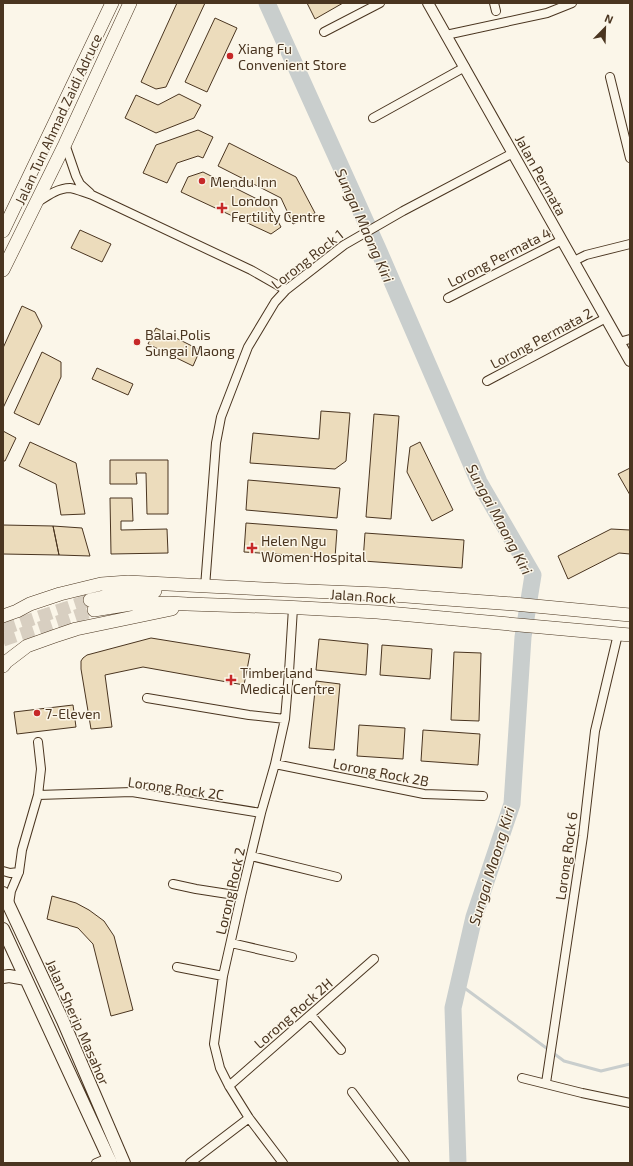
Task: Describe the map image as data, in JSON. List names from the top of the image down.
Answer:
{
  "streets": {
    "main road": ["Jalan Tun Ahmad Zaidi Adruce", "Jalan Rock", "Jalan Sherip Masahor"],
    "street": [
      "Jalan Permata",
      "Lorong Permata 4",
      "Lorong Rock 1",
      "Lorong Permata 2",
      "Lorong Rock 2B",
      "Lorong Rock 2C",
      "Lorong Rock 6",
      "Lorong Rock 2",
      "Lorong Rock 2H"
    ]
  },
  "crossings": [
    ["Jalan Permata", "Lorong Permata 4"],
    ["Jalan Permata", "Lorong Rock 1"],
    ["Jalan Permata", "Lorong Permata 2"],
    ["Lorong Rock 1", "Jalan Rock"],
    ["Jalan Rock", "Lorong Rock 6"],
    ["Jalan Rock", "Lorong Rock 2"],
    ["Lorong Rock 2B", "Lorong Rock 2"],
    ["Lorong Rock 2C", "Lorong Rock 2"],
    ["Lorong Rock 2", "Lorong Rock 2H"]
  ],
  "water": ["Sungai Maong Kiri"],
  "places": {
    "other": [
      "Xiang Fu Convenient Store",
      "Mendu Inn",
      "Balai Polis Sungai Maong",
      "7-Eleven"
    ],
    "health": ["London Fertility Centre", "Helen Ngu Women Hospital", "Timberland Medical Centre"]
  },
  "north": "top right"
}
